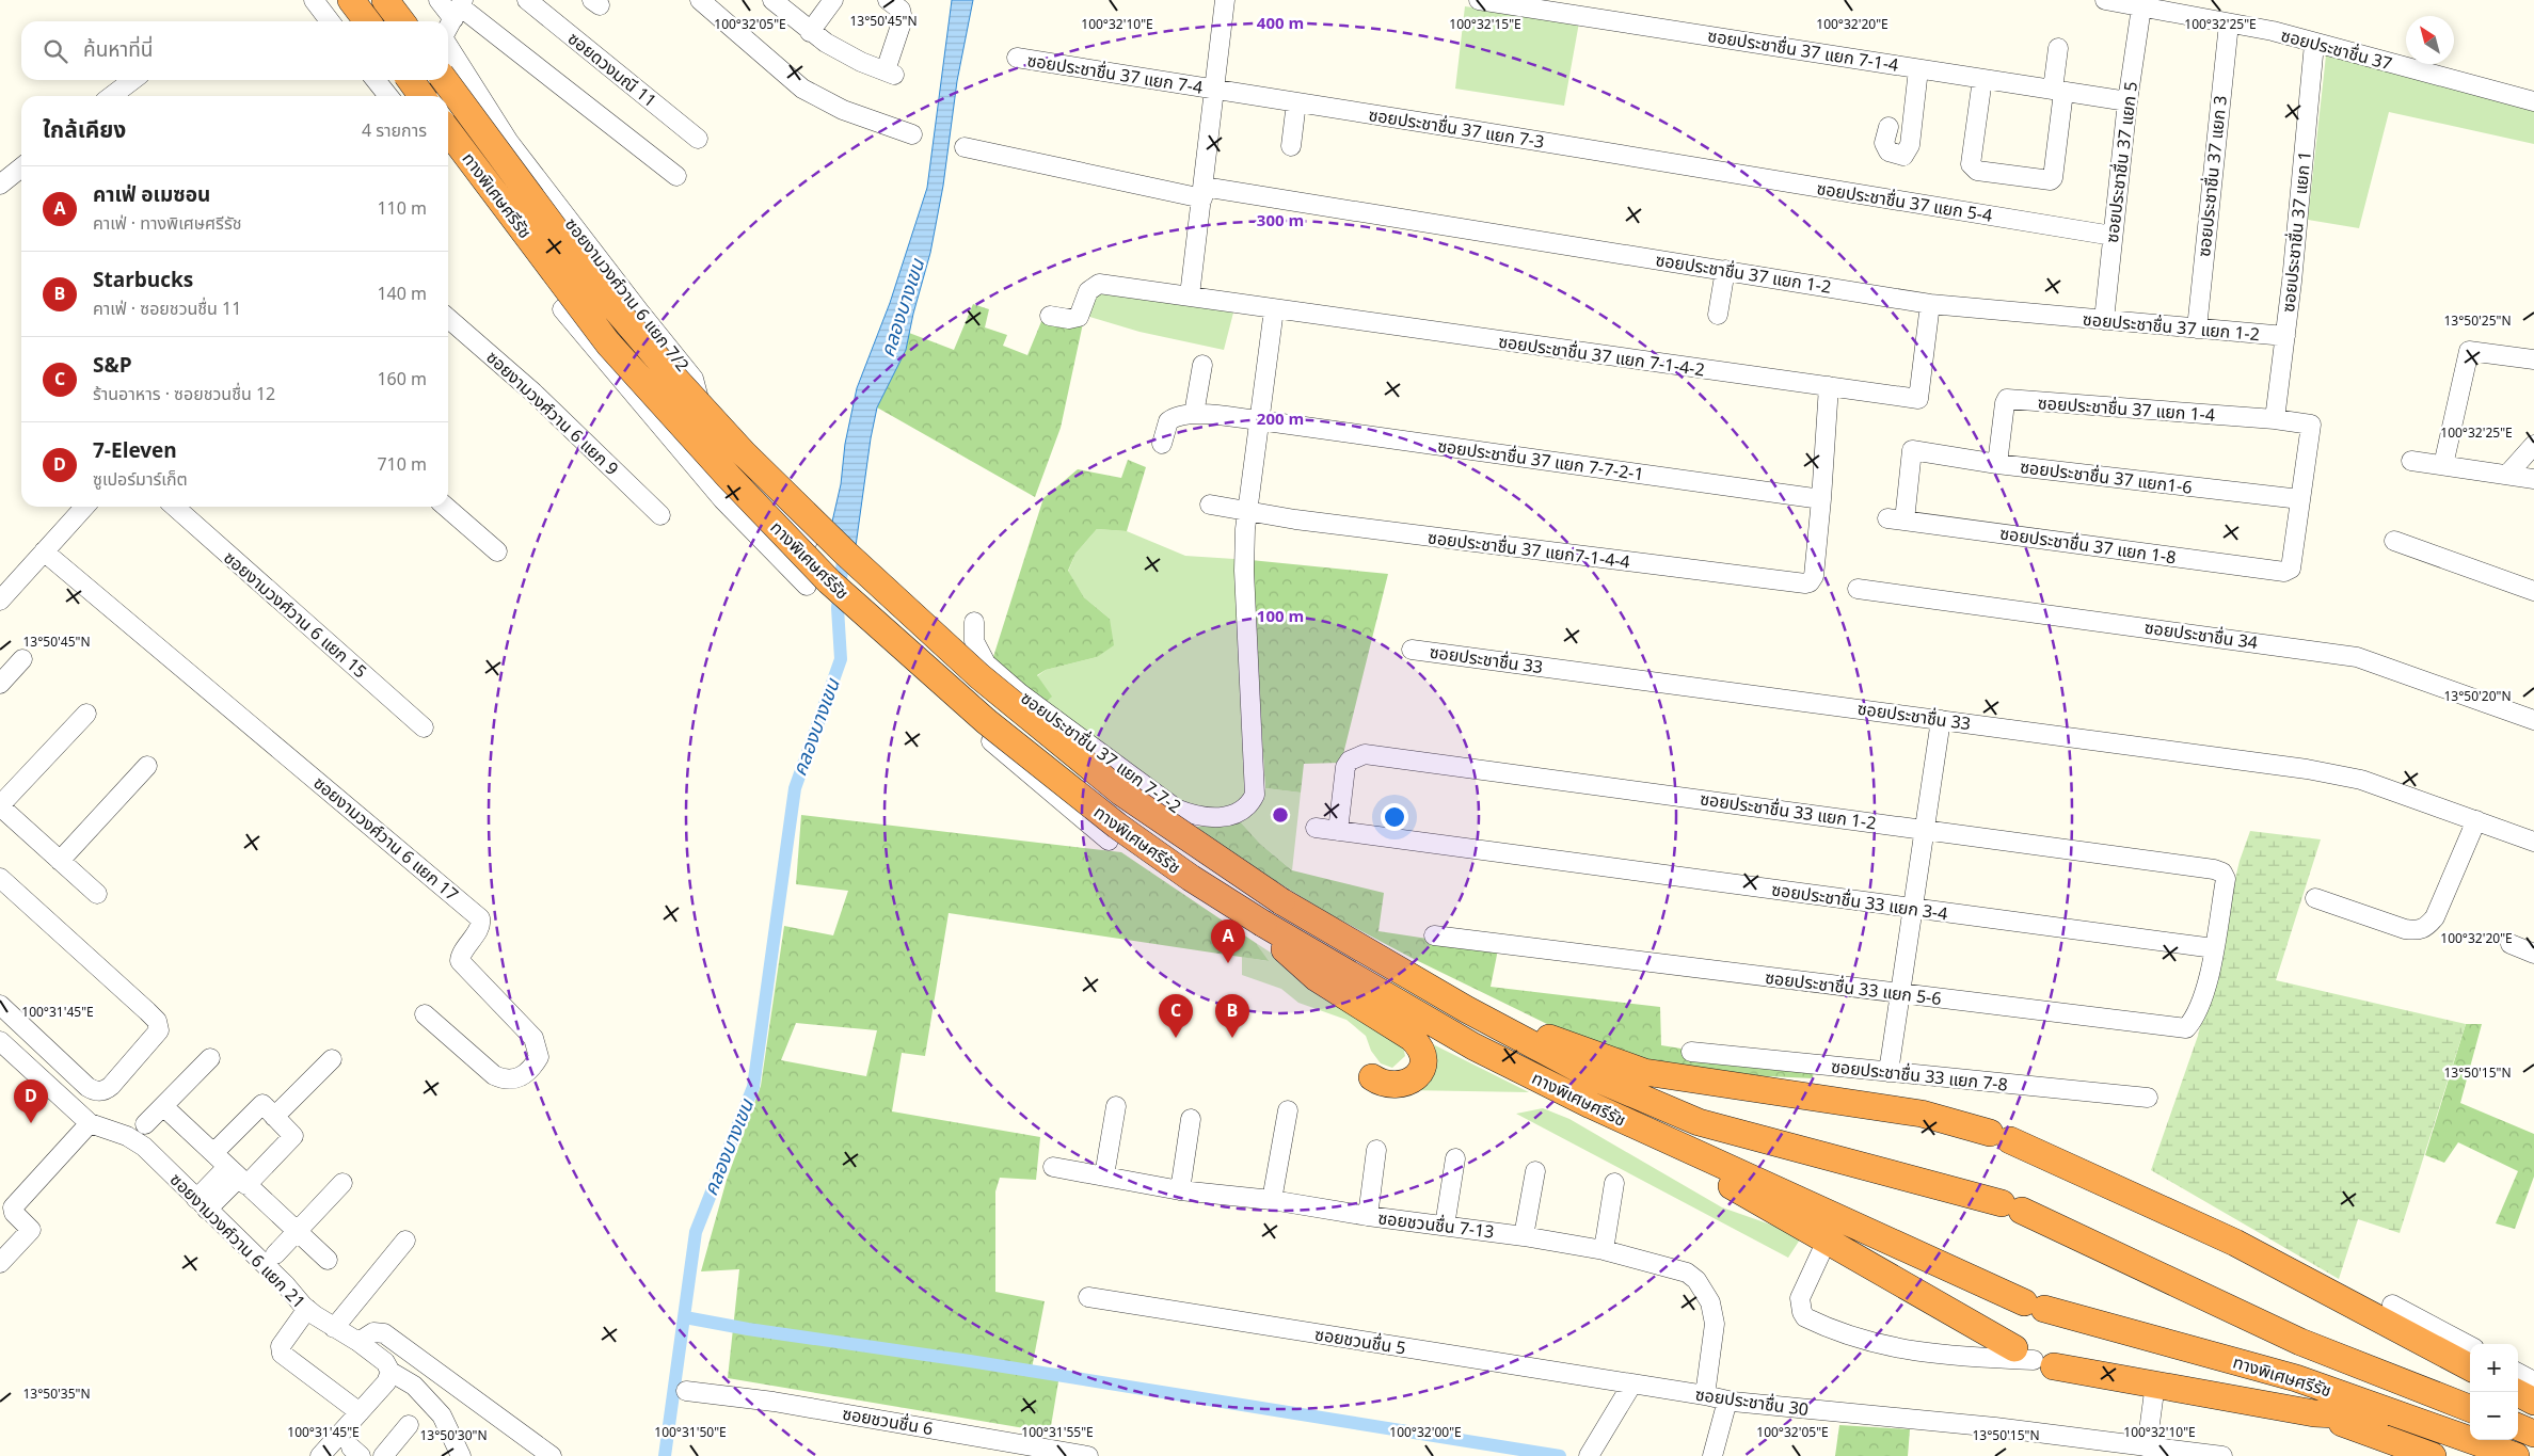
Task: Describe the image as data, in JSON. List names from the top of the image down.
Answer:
{
  "streets": {
    "highway": ["ทางพิเศษศรีรัช"],
    "street": [
      "ซอยประชาชื่น 37",
      "ซอยประชาชื่น 37 แยก 7-1-4",
      "ซอยดวงมณี 11",
      "ซอยประชาชื่น 37 แยก 7-4",
      "ซอยประชาชื่น 37 แยก 7-3",
      "ซอยประชาชื่น 37 แยก 5",
      "ซอยประชาชื่น 37 แยก 3",
      "ซอยประชาชื่น 37 แยก 5-4",
      "ซอยประชาชื่น 37 แยก 1",
      "ซอยประชาชื่น 37 แยก 1-2",
      "ซอยงามวงศ์วาน 6 แยก 7/2",
      "ซอยประชาชื่น 37 แยก 7-1-4-2",
      "ซอยประชาชื่น 37 แยก 1-4",
      "ซอยงามวงศ์วาน 6 แยก 9",
      "ซอยประชาชื่น 37 แยก 7-7-2-1",
      "ซอยประชาชื่น 37 แยก1-6",
      "ซอยประชาชื่น 37 แยก 1-8",
      "ซอยประชาชื่น 37 แยก7-1-4-4",
      "ซอยงามวงศ์วาน 6 แยก 15",
      "ซอยประชาชื่น 34",
      "ซอยประชาชื่น 33",
      "ซอยประชาชื่น 37 แยก 7-7-2",
      "ซอยประชาชื่น 33 แยก 1-2",
      "ซอยงามวงศ์วาน 6 แยก 17",
      "ซอยประชาชื่น 33 แยก 3-4",
      "ซอยประชาชื่น 33 แยก 5-6",
      "ซอยประชาชื่น 33 แยก 7-8",
      "ซอยชวนชื่น 7-13",
      "ซอยงามวงศ์วาน 6 แยก 21",
      "ซอยชวนชื่น 5",
      "ซอยประชาชื่น 30",
      "ซอยชวนชื่น 6"
    ]
  },
  "crossings": [
    ["ซอยประชาชื่น 37", "ซอยประชาชื่น 37 แยก 5"],
    ["ซอยประชาชื่น 37", "ซอยประชาชื่น 37 แยก 3"],
    ["ซอยประชาชื่น 37", "ซอยประชาชื่น 37 แยก 1"],
    ["ซอยประชาชื่น 37 แยก 7-1-4", "ซอยประชาชื่น 37 แยก 5"],
    ["ซอยประชาชื่น 37 แยก 7-4", "ซอยประชาชื่น 37 แยก 7-3"],
    ["ซอยประชาชื่น 37 แยก 7-3", "ซอยประชาชื่น 37 แยก 5-4"],
    ["ซอยประชาชื่น 37 แยก 5", "ซอยประชาชื่น 37 แยก 5-4"],
    ["ซอยประชาชื่น 37 แยก 5", "ซอยประชาชื่น 37 แยก 1-2"],
    ["ซอยประชาชื่น 37 แยก 3", "ซอยประชาชื่น 37 แยก 1-2"],
    ["ซอยประชาชื่น 37 แยก 1", "ซอยประชาชื่น 37 แยก 1-2"],
    ["ซอยประชาชื่น 37 แยก 1", "ซอยประชาชื่น 37 แยก 1-4"],
    ["ซอยประชาชื่น 37 แยก 1-2", "ซอยประชาชื่น 37 แยก 7-1-4-2"],
    ["ซอยประชาชื่น 37 แยก 7-1-4-2", "ซอยประชาชื่น 37 แยก 7-7-2"],
    ["ซอยประชาชื่น 37 แยก 1-4", "ซอยประชาชื่น 37 แยก1-6"],
    ["ซอยประชาชื่น 37 แยก 1-4", "ซอยประชาชื่น 37 แยก 1-8"],
    ["ซอยประชาชื่น 37 แยก 7-7-2-1", "ซอยประชาชื่น 37 แยก7-1-4-4"],
    ["ซอยประชาชื่น 37 แยก 7-7-2-1", "ซอยประชาชื่น 37 แยก 7-7-2"],
    ["ซอยประชาชื่น 37 แยก1-6", "ซอยประชาชื่น 37 แยก 1-8"],
    ["ซอยประชาชื่น 37 แยก7-1-4-4", "ซอยประชาชื่น 37 แยก 7-7-2"],
    ["ซอยประชาชื่น 33 แยก 1-2", "ซอยประชาชื่น 33 แยก 3-4"],
    ["ซอยประชาชื่น 33 แยก 1-2", "ซอยประชาชื่น 33 แยก 5-6"],
    ["ซอยประชาชื่น 33 แยก 3-4", "ซอยประชาชื่น 33 แยก 5-6"],
    ["ซอยชวนชื่น 7-13", "ซอยประชาชื่น 30"],
    ["ซอยชวนชื่น 5", "ซอยประชาชื่น 30"]
  ],
  "water": ["คลองบางเขน"],
  "north": "top left",
  "page": {
    "search": "ค้นหาที่นี่",
    "heading": ["ใกล้เคียง", "4 รายการ"],
    "list": [
      {
        "mark": "A",
        "name": "คาเฟ่ อเมซอน",
        "note": "คาเฟ่ · ทางพิเศษศรีรัช",
        "value": "110 m"
      },
      {
        "mark": "B",
        "name": "Starbucks",
        "note": "คาเฟ่ · ซอยชวนชื่น 11",
        "value": "140 m"
      },
      {
        "mark": "C",
        "name": "S&P",
        "note": "ร้านอาหาร · ซอยชวนชื่น 12",
        "value": "160 m"
      },
      {
        "mark": "D",
        "name": "7-Eleven",
        "note": "ซูเปอร์มาร์เก็ต",
        "value": "710 m"
      }
    ],
    "pins": [
      "A",
      "B",
      "C",
      "D"
    ],
    "map_buttons": ["+", "−"]
  },
  "coordinates": [
    "13°50'45\"N",
    "100°32'05\"E",
    "100°32'10\"E",
    "100°32'15\"E",
    "100°32'20\"E",
    "100°32'25\"E",
    "13°50'25\"N",
    "13°50'20\"N",
    "100°31'45\"E",
    "13°50'15\"N",
    "13°50'35\"N",
    "100°31'50\"E",
    "100°31'55\"E",
    "100°32'00\"E",
    "13°50'30\"N"
  ],
  "rings": [
    "400 m",
    "300 m",
    "200 m",
    "100 m"
  ]
}
